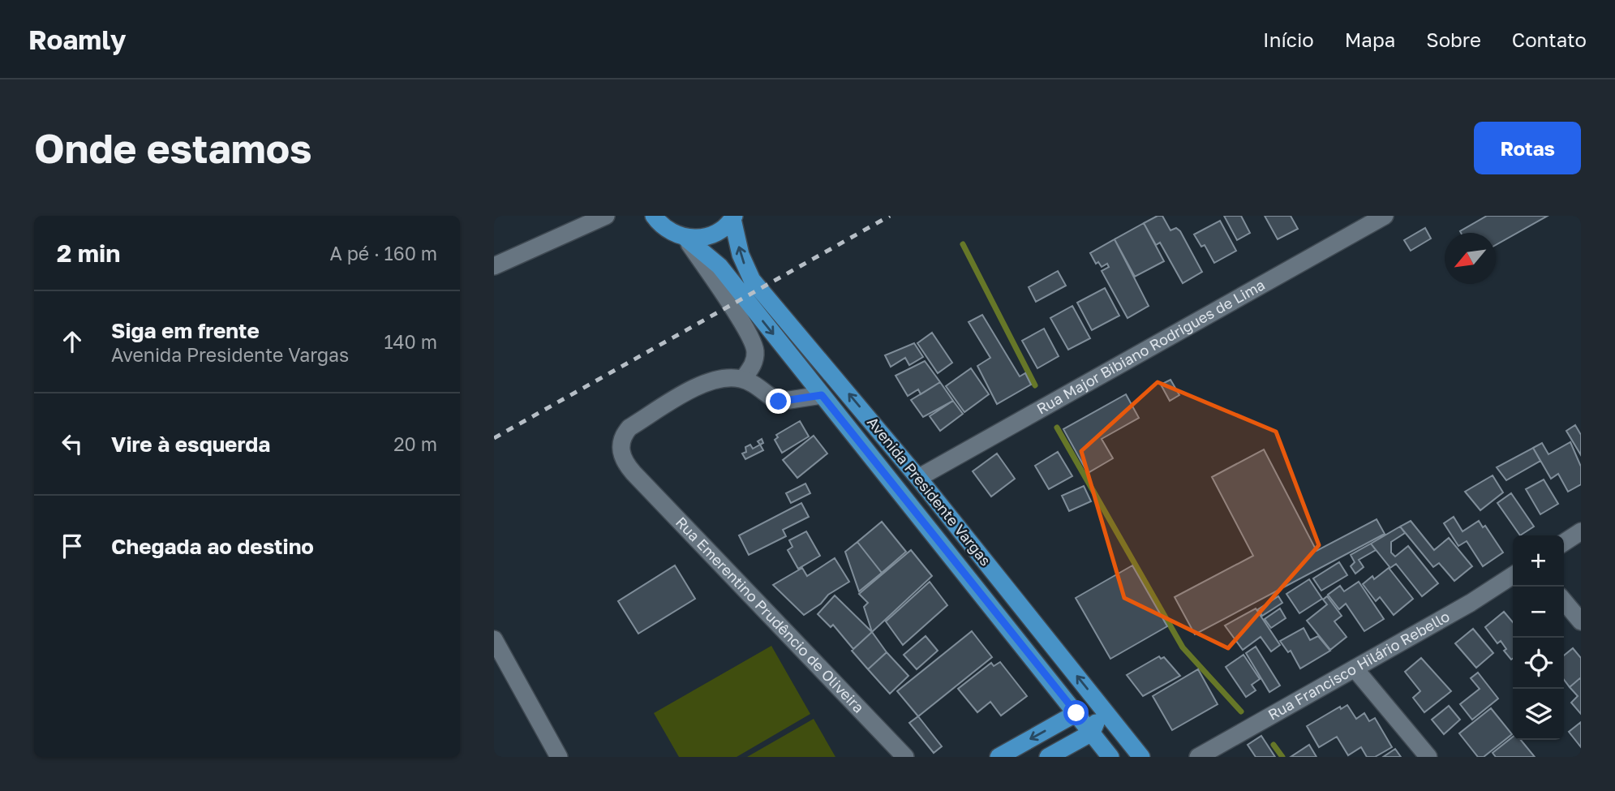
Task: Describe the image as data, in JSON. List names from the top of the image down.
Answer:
{
  "streets": {
    "main road": ["Avenida Presidente Vargas"],
    "street": ["Rua Major Bibiano Rodrigues de Lima", "Rua Emerentino Prudêncio de Oliveira", "Rua Francisco Hilário Rebello"]
  },
  "crossings": [
    ["Rua Major Bibiano Rodrigues de Lima", "Avenida Presidente Vargas"]
  ],
  "north": "bottom left",
  "page": {
    "header": "Roamly",
    "nav": [
      "Início",
      "Mapa",
      "Sobre",
      "Contato"
    ],
    "buttons": "Rotas",
    "title": "Onde estamos",
    "heading": ["2 min", "A pé · 160 m"],
    "list": [
      ["Siga em frente", "Avenida Presidente Vargas", "140 m"],
      ["Vire à esquerda", "20 m"],
      "Chegada ao destino"
    ],
    "map_buttons": ["+", "−"]
  }
}
